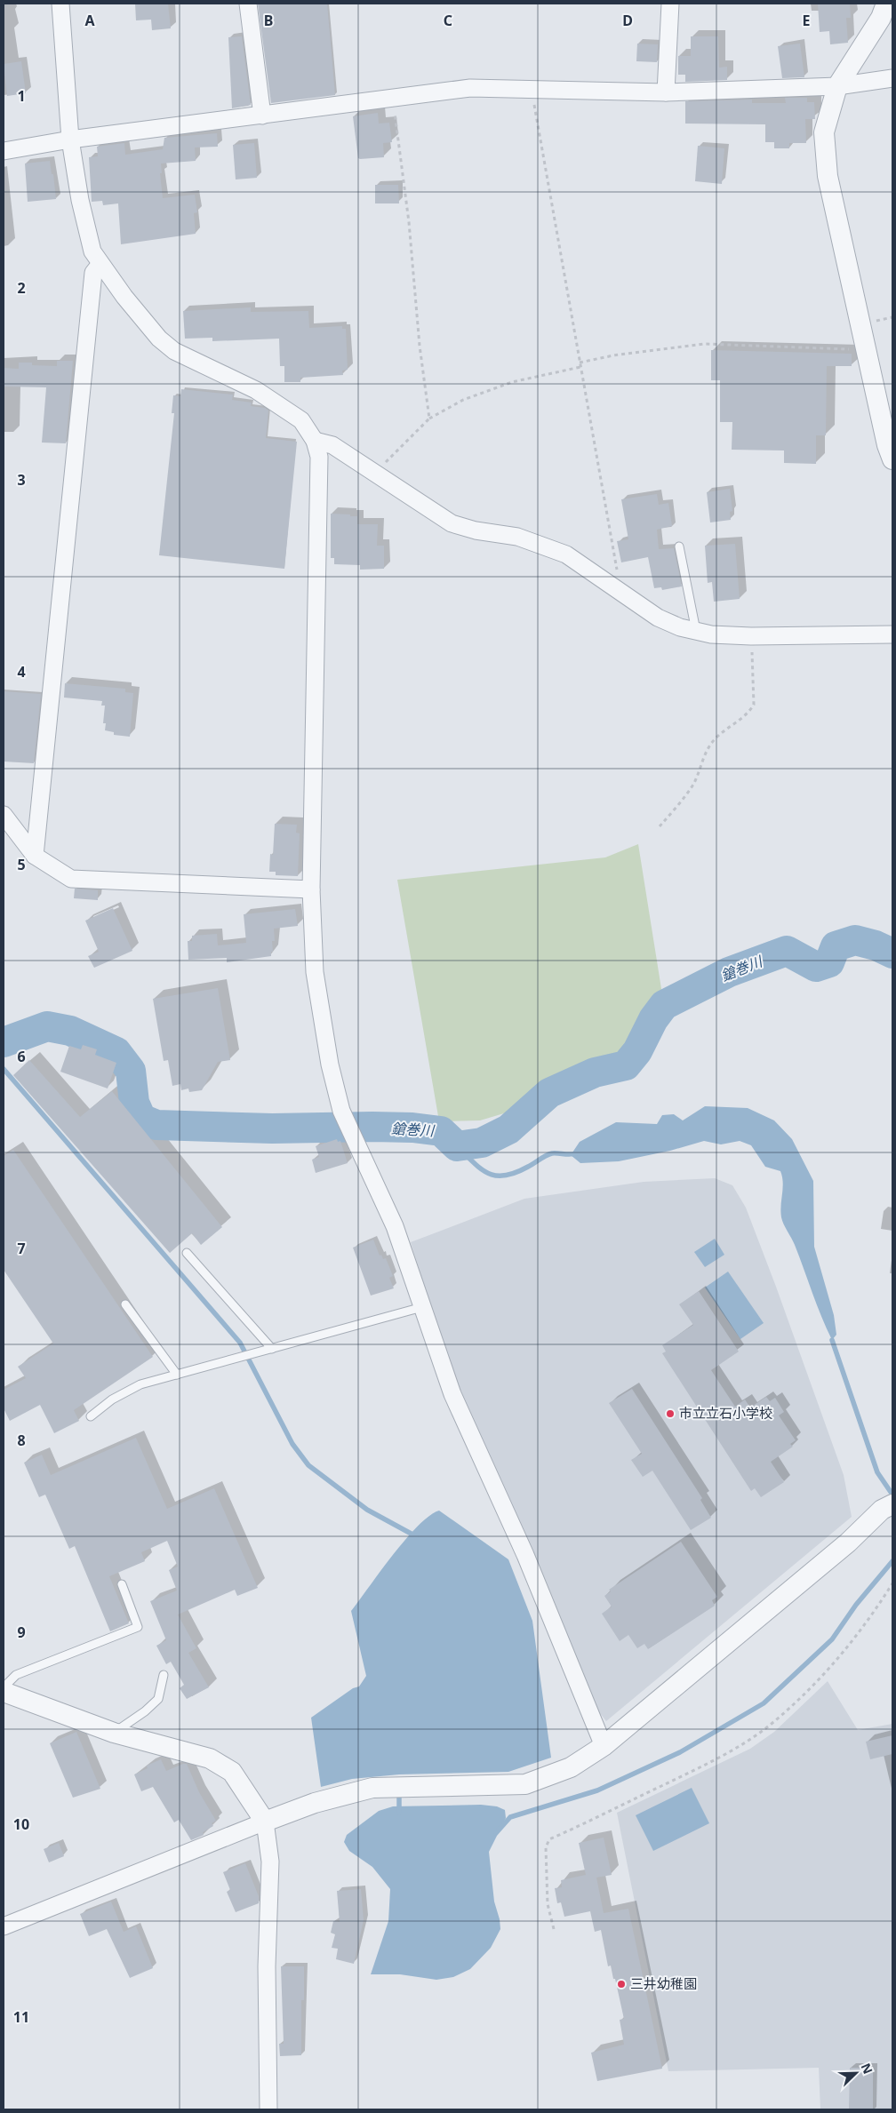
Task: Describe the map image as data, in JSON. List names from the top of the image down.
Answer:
{
  "water": ["鎗巻川"],
  "places": ["市立立石小学校", "三井幼稚園"],
  "north": "top right",
  "grid": {
    "columns": [
      "A",
      "B",
      "C",
      "D",
      "E"
    ],
    "rows": [
      "1",
      "2",
      "3",
      "4",
      "5",
      "6",
      "7",
      "8",
      "9",
      "10",
      "11"
    ]
  }
}
